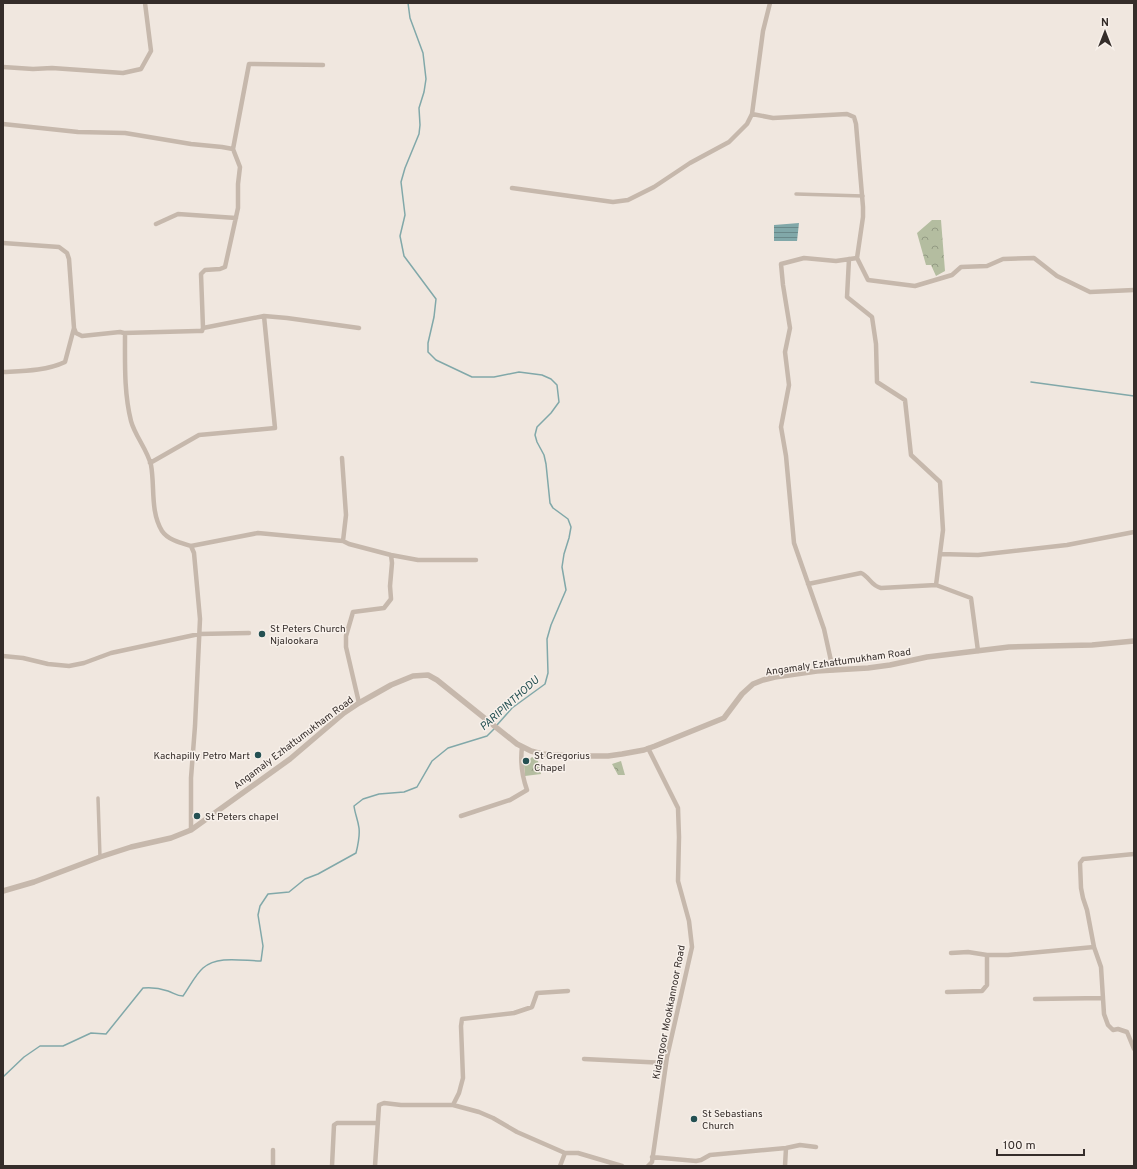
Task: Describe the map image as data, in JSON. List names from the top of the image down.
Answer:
{
  "streets": {
    "street": ["Angamaly Ezhattumukham Road", "Kidangoor Mookkannoor Road"]
  },
  "crossings": [
    ["Angamaly Ezhattumukham Road", "Kidangoor Mookkannoor Road"]
  ],
  "water": ["PARIPINTHODU"],
  "places": [
    "St Peters Church Njalookara",
    "Kachapilly Petro Mart",
    "St Gregorius Chapel",
    "St Peters chapel",
    "St Sebastians Church"
  ],
  "scale_bar": "100 m",
  "north": "top"
}
